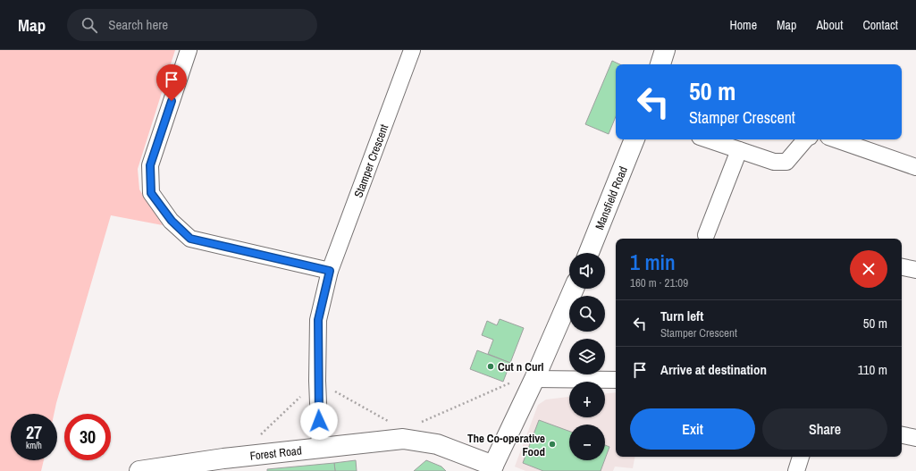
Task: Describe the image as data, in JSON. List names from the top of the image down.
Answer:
{
  "streets": {
    "street": ["Stamper Crescent", "Mansfield Road", "Forest Road"]
  },
  "crossings": [
    ["Stamper Crescent", "Forest Road"]
  ],
  "places": ["Cut n Curl", "The Co-operative Food"],
  "page": {
    "header": "Map",
    "search": "Search here",
    "nav": [
      "Home",
      "Map",
      "About",
      "Contact"
    ],
    "turn": ["50 m", "Stamper Crescent"],
    "heading": ["1 min", "160 m · 21:09"],
    "map_buttons": ["+", "−"],
    "list": [
      {
        "name": "Turn left",
        "note": "Stamper Crescent",
        "value": "50 m"
      },
      {
        "name": "Arrive at destination",
        "value": "110 m"
      }
    ],
    "buttons": ["Exit", "Share"],
    "speed": "27 km/h",
    "limit": "30"
  }
}
